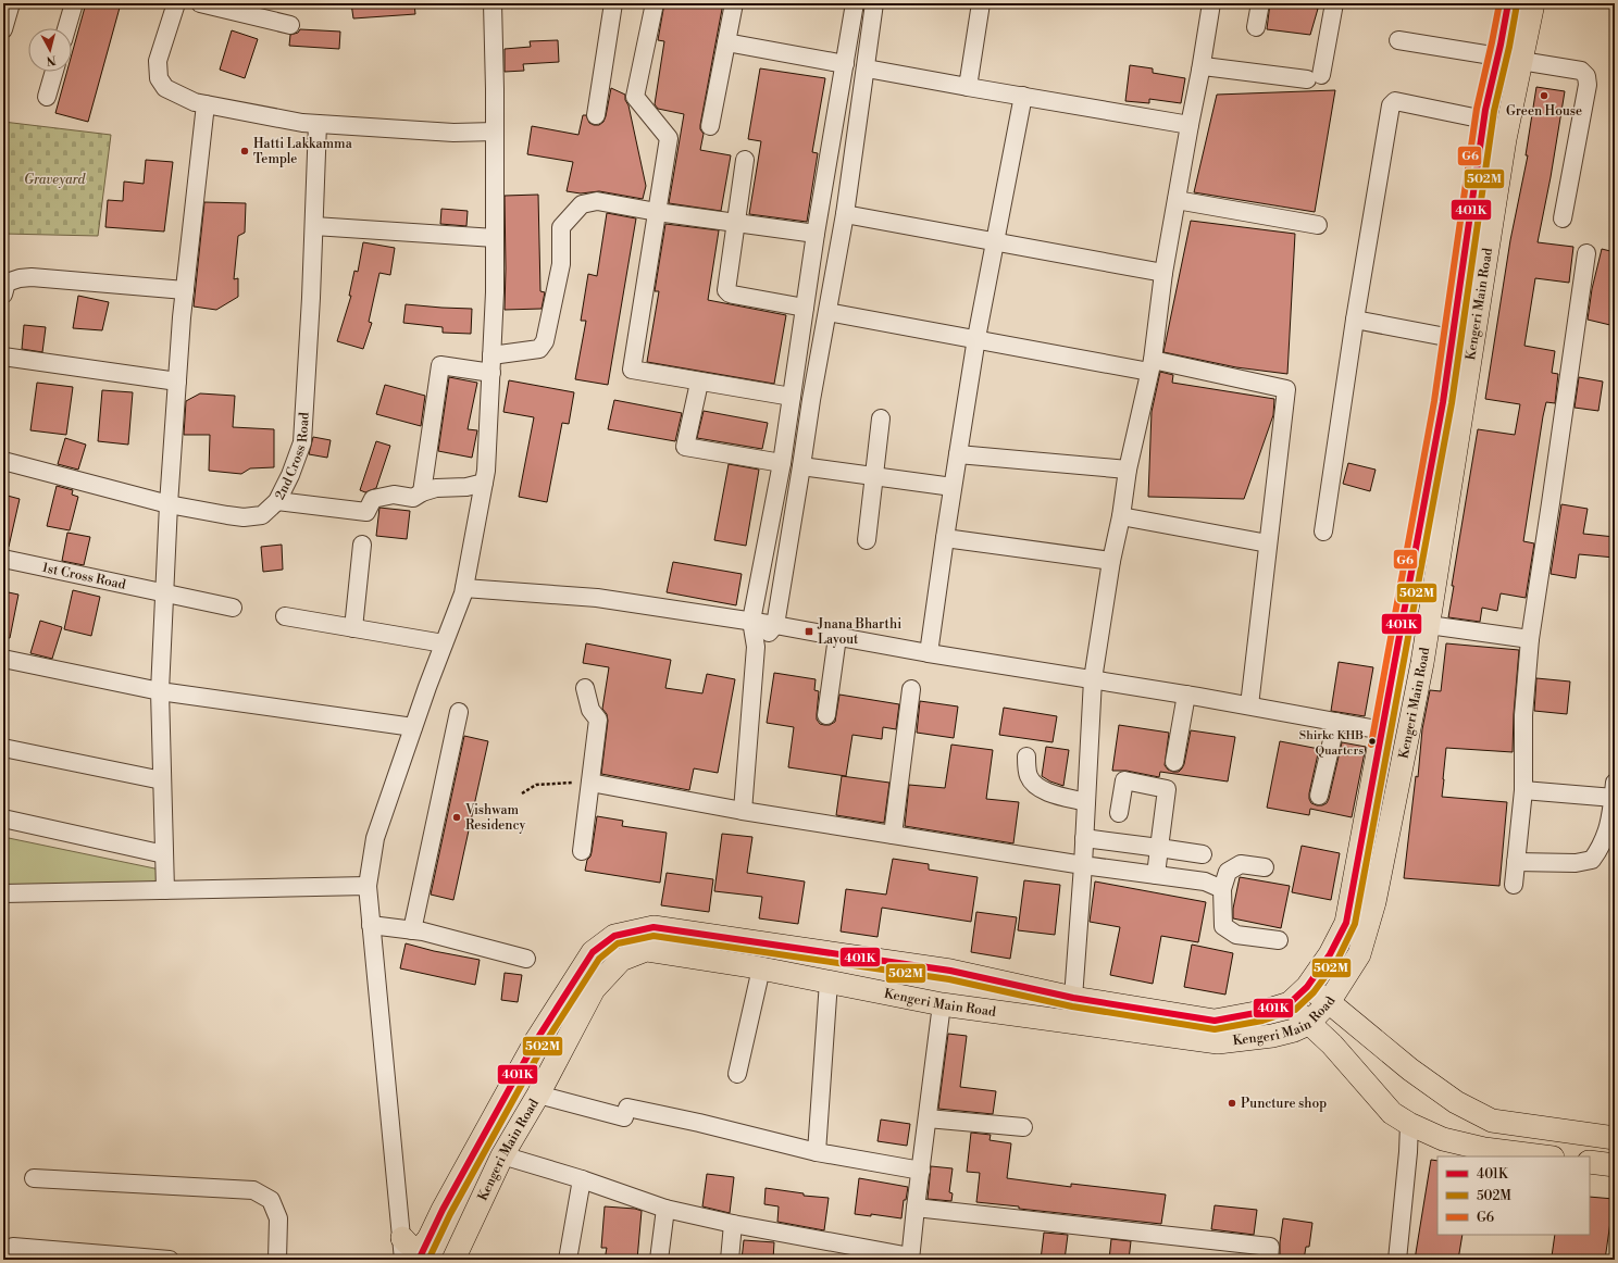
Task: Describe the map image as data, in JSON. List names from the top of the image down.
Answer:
{
  "streets": {
    "main road": ["Kengeri Main Road"],
    "street": ["2nd Cross Road", "1st Cross Road"]
  },
  "parks": ["Graveyard"],
  "places": {
    "other": [
      "Green House",
      "Hatti Lakkamma Temple",
      "Shirke KHB Quarters",
      "Vishwam Residency",
      "Puncture shop"
    ],
    "transit": ["Jnana Bharthi Layout"]
  },
  "lines": ["transit line 401K", "transit line G6", "transit line 502M"],
  "legend": ["401K", "502M", "G6"],
  "north": "bottom"
}
